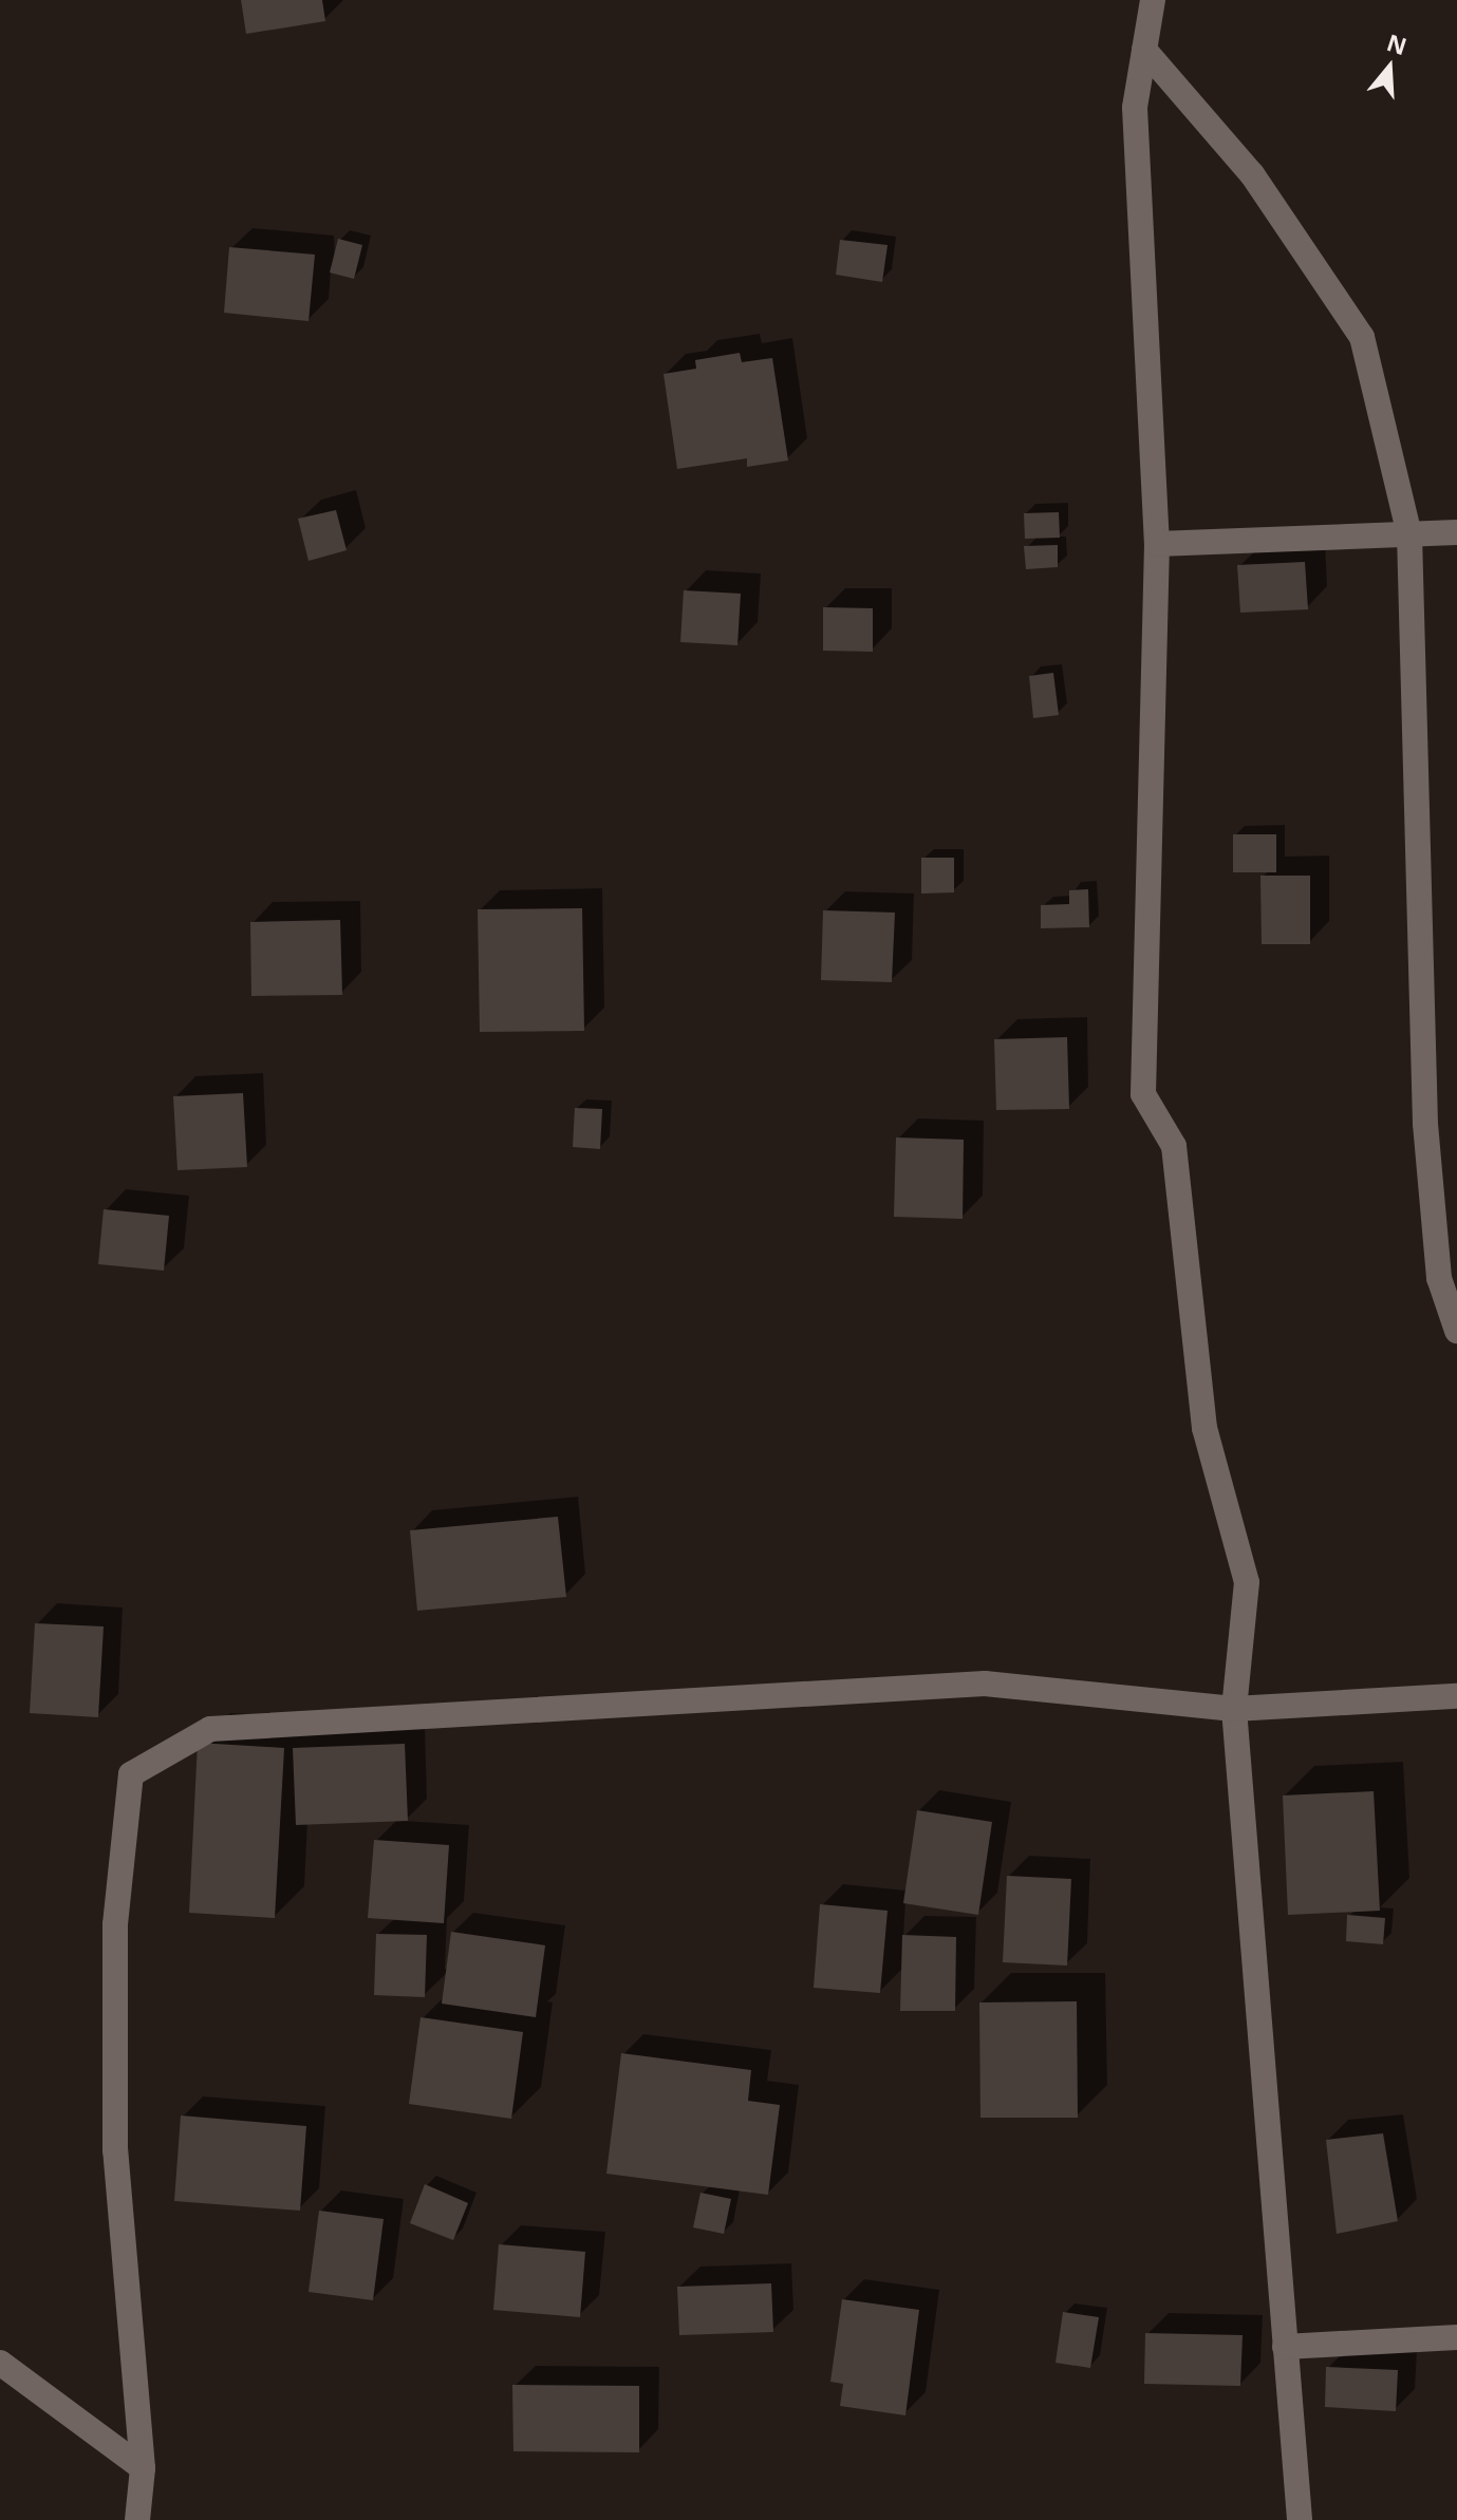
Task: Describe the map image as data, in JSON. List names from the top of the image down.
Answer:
{
  "north": "top"
}
